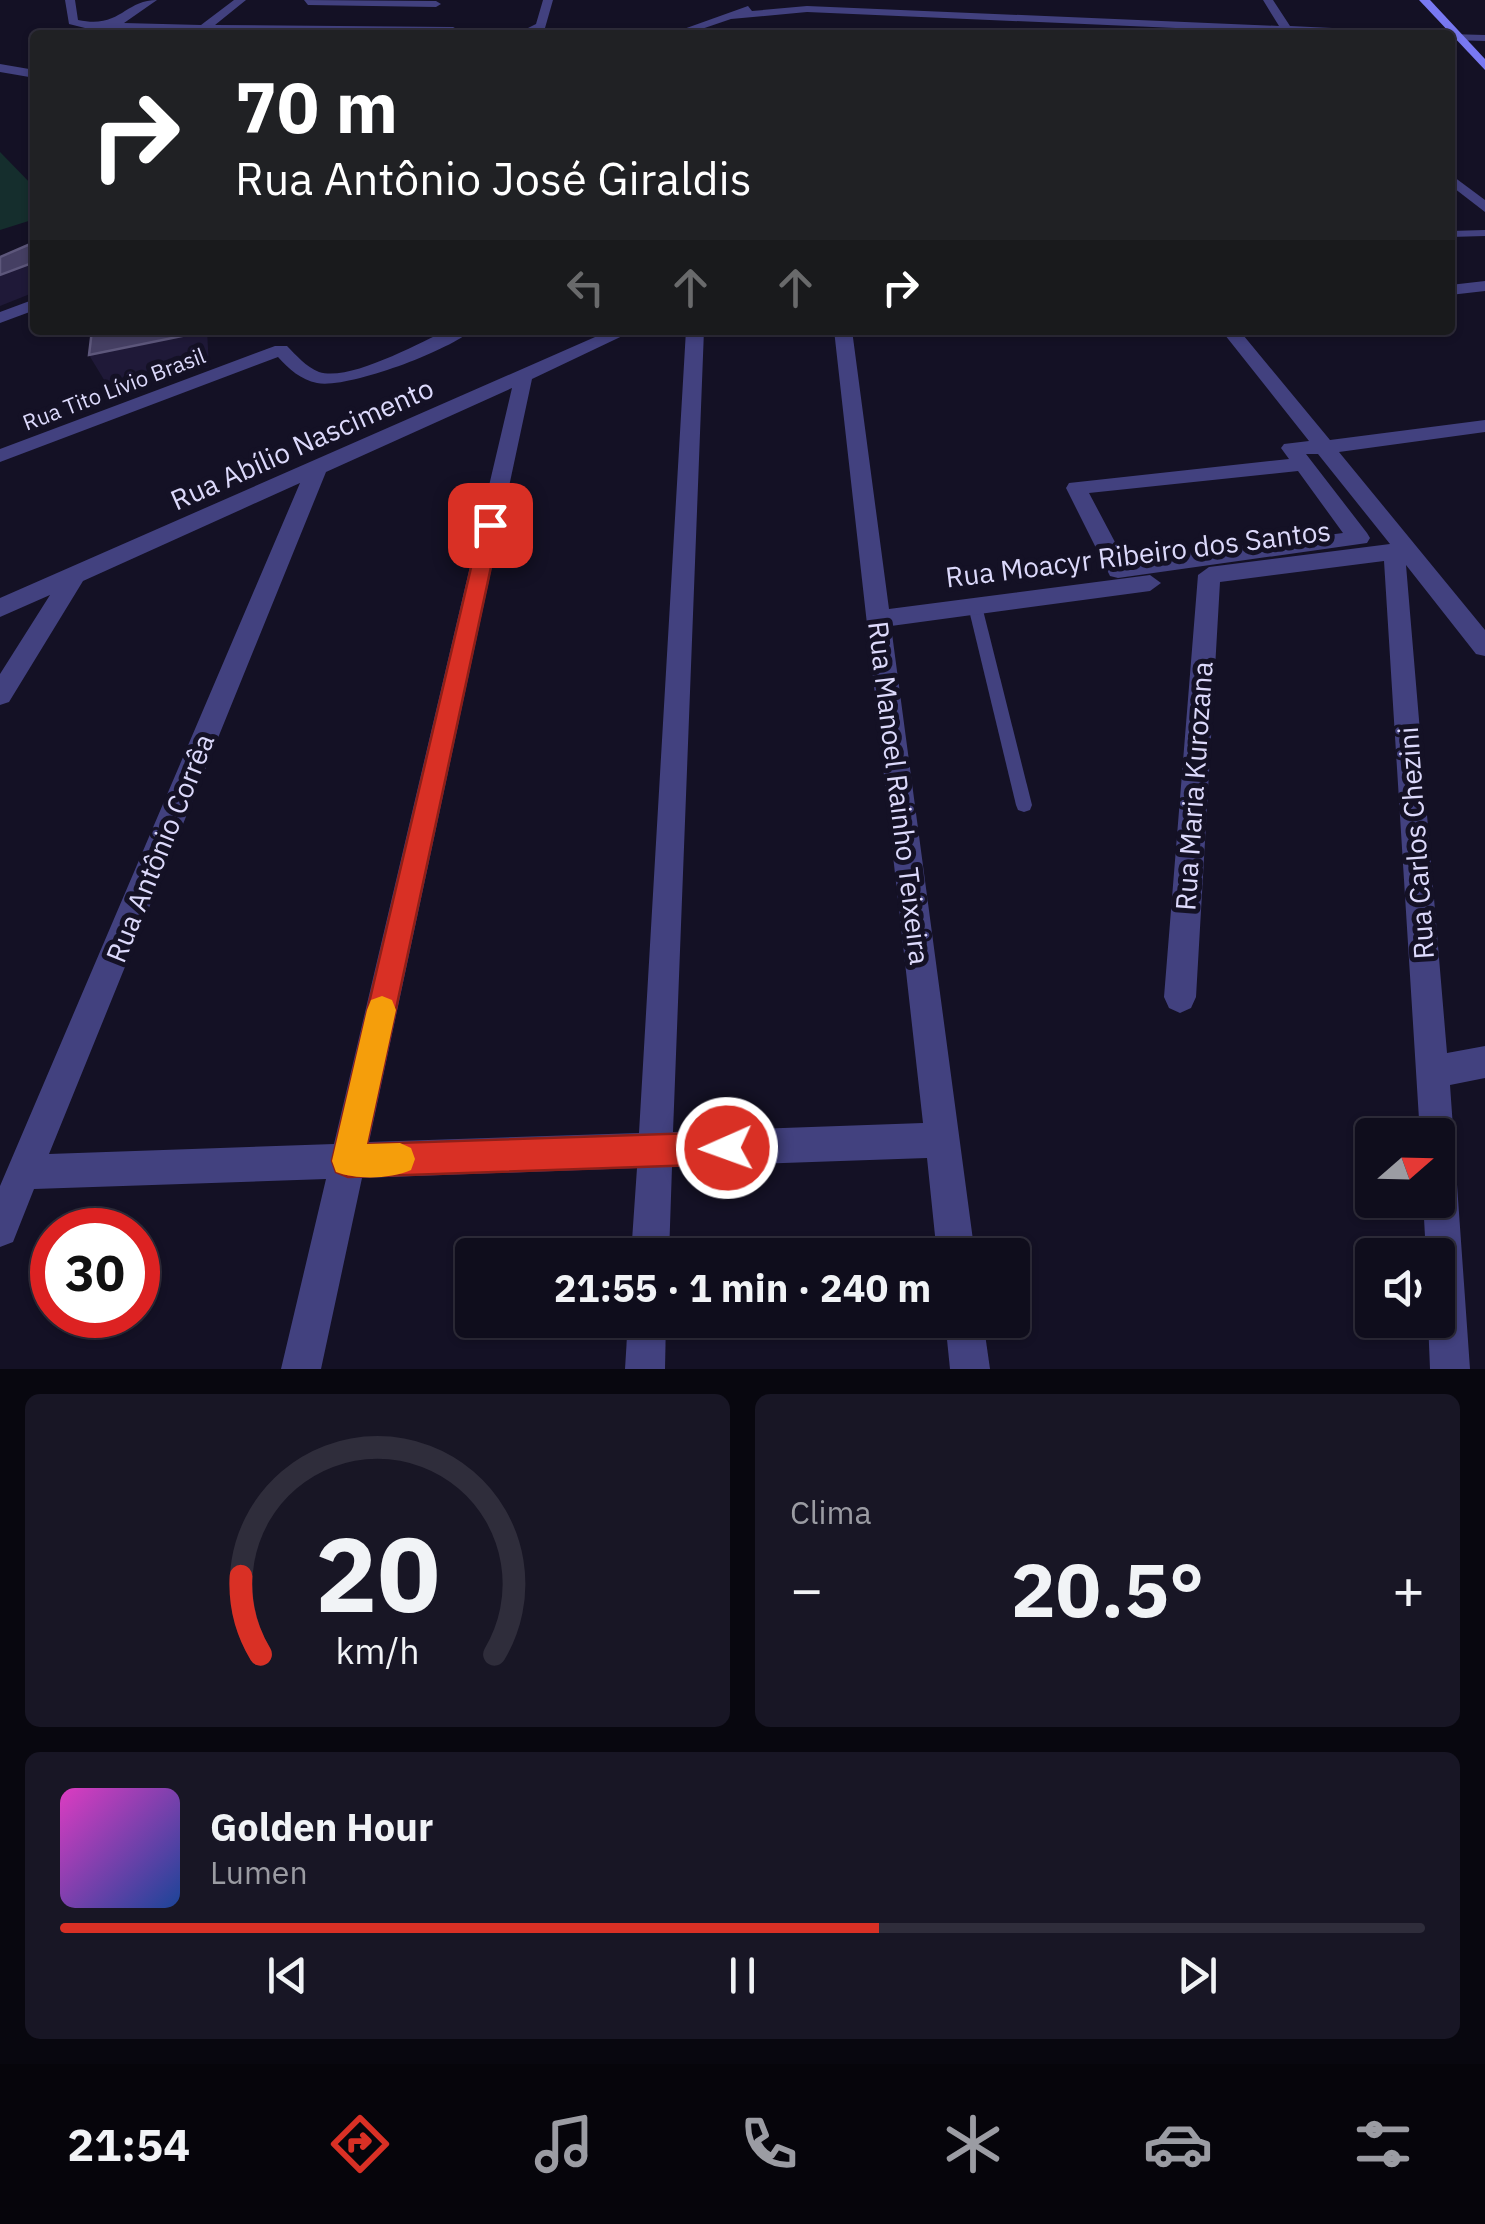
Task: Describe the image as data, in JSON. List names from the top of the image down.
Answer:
{
  "streets": {
    "street": [
      "Rua Tito Lívio Brasil",
      "Rua Abílio Nascimento",
      "Rua Moacyr Ribeiro dos Santos",
      "Rua Maria Kurozana",
      "Rua Manoel Rainho Teixeira",
      "Rua Carlos Chezini",
      "Rua Antônio Corrêa"
    ]
  },
  "crossings": [
    ["Rua Abílio Nascimento", "Rua Antônio Corrêa"],
    ["Rua Moacyr Ribeiro dos Santos", "Rua Maria Kurozana"],
    ["Rua Moacyr Ribeiro dos Santos", "Rua Manoel Rainho Teixeira"],
    ["Rua Moacyr Ribeiro dos Santos", "Rua Carlos Chezini"]
  ],
  "north": "right",
  "page": {
    "turn": ["70 m", "Rua Antônio José Giraldis"],
    "limit": "30",
    "trip": "21:55 · 1 min · 240 m",
    "tile": "Clima",
    "heat": ["−", "20.5°", "+"],
    "song": ["Golden Hour", "Lumen"],
    "tabs": "21:54",
    "gauge": ["20", "km/h"]
  }
}
